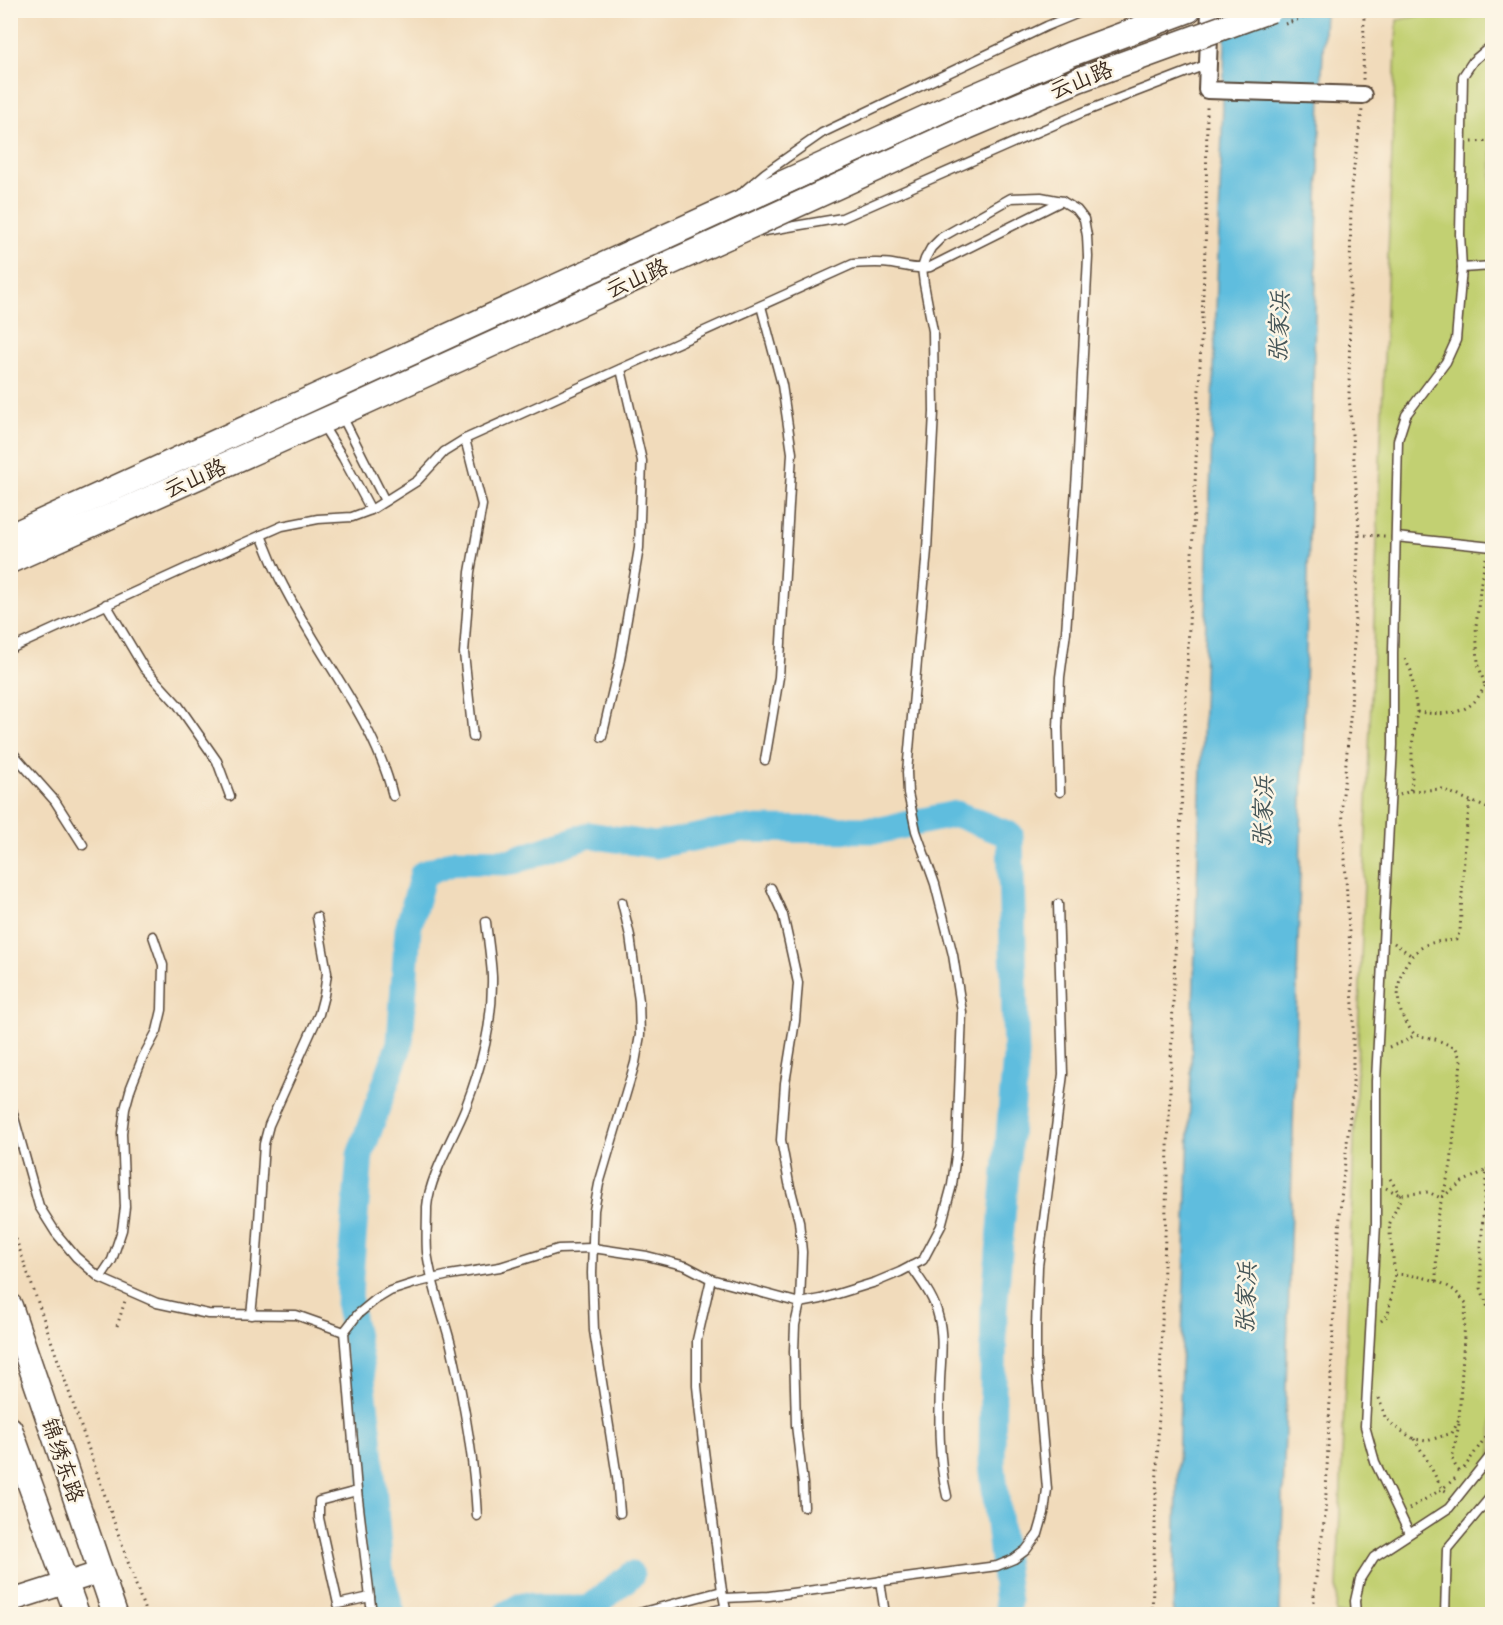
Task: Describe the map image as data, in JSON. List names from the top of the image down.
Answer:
{
  "streets": {
    "main road": ["云山路", "锦绣东路"]
  },
  "water": ["张家浜"]
}
